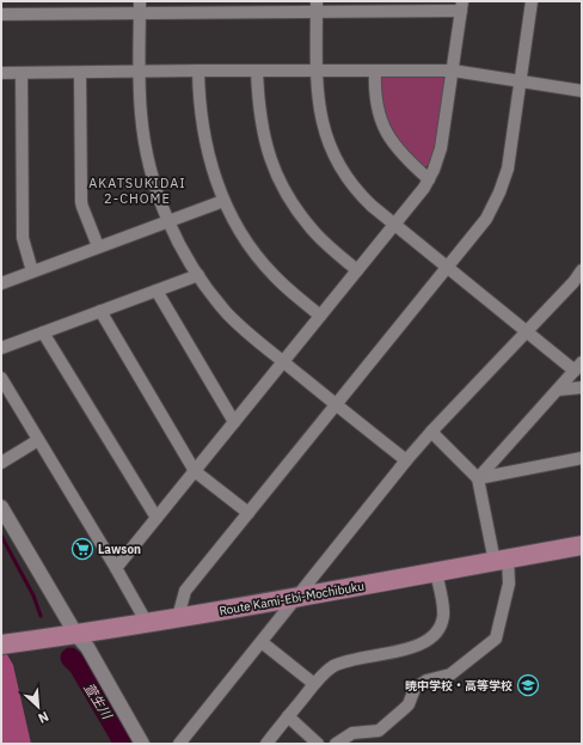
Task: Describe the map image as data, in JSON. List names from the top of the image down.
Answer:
{
  "streets": {
    "main road": ["Route Kami-Ebi-Mochibuku"]
  },
  "districts": ["AKATSUKIDAI 2-CHOME"],
  "water": ["萱生川"],
  "places": {
    "supermarket": ["Lawson"],
    "school or university": ["暁中学校・高等学校"]
  },
  "north": "bottom right"
}
